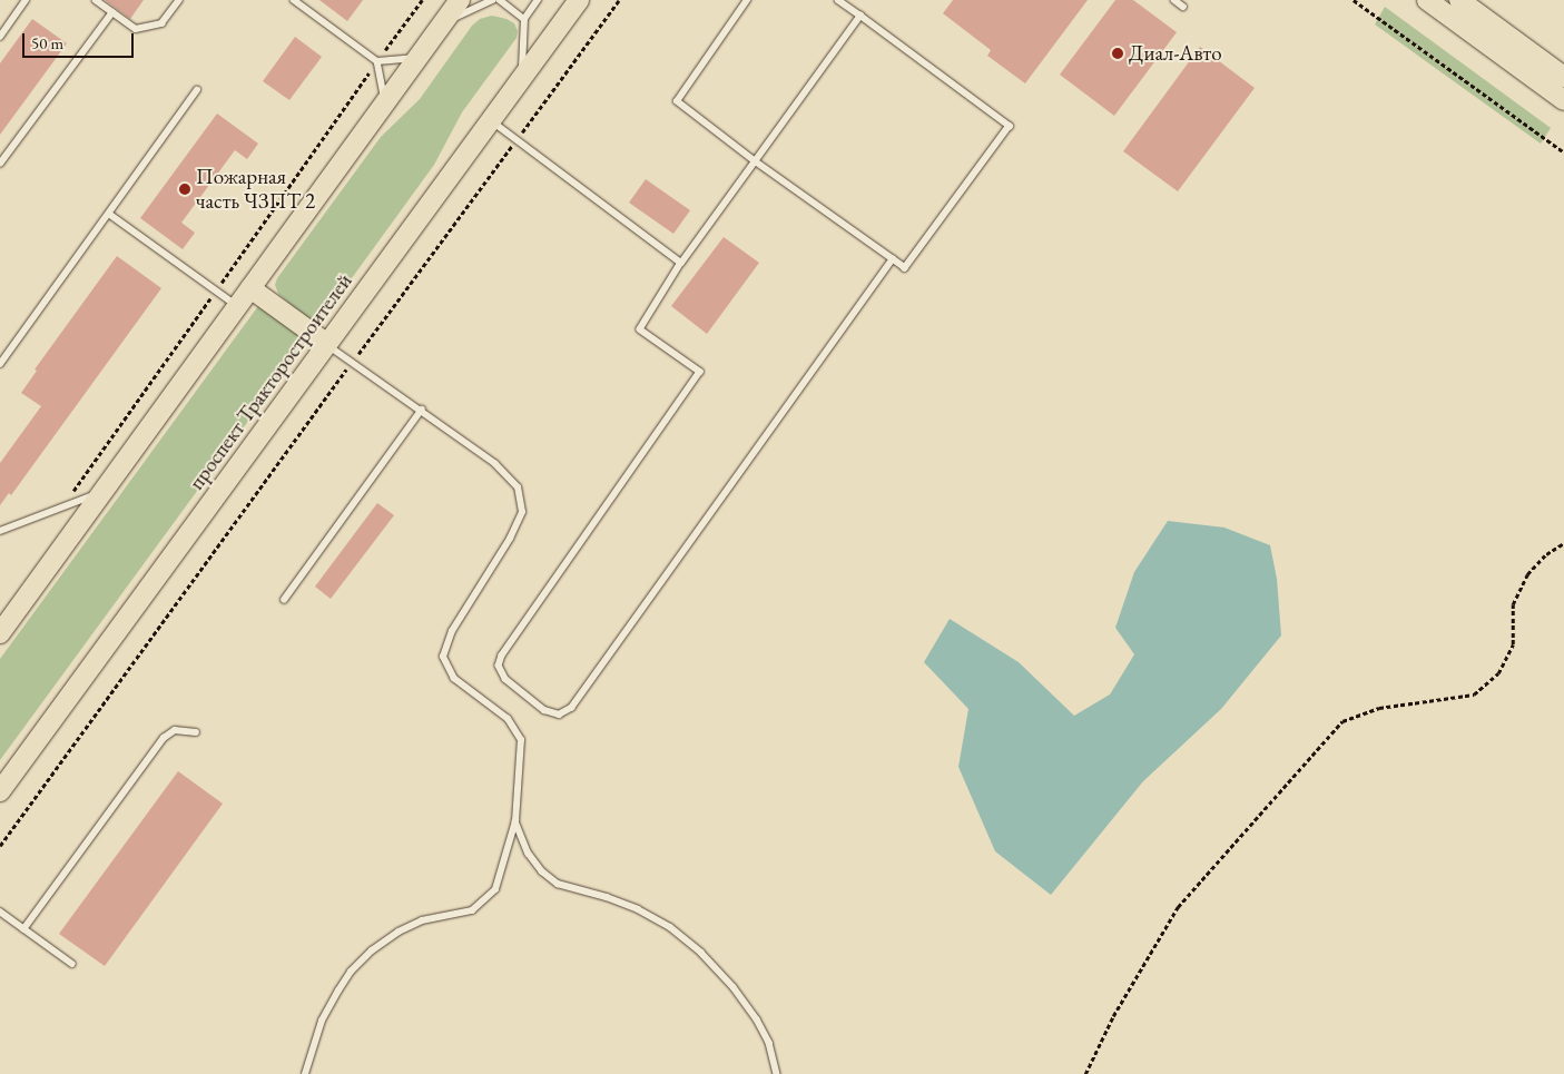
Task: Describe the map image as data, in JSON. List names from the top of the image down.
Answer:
{
  "streets": {
    "main road": ["проспект Тракторостроителей"]
  },
  "places": ["Диал-Авто", "Пожарная часть ЧЗПТ 2"],
  "scale_bar": "50 m"
}
